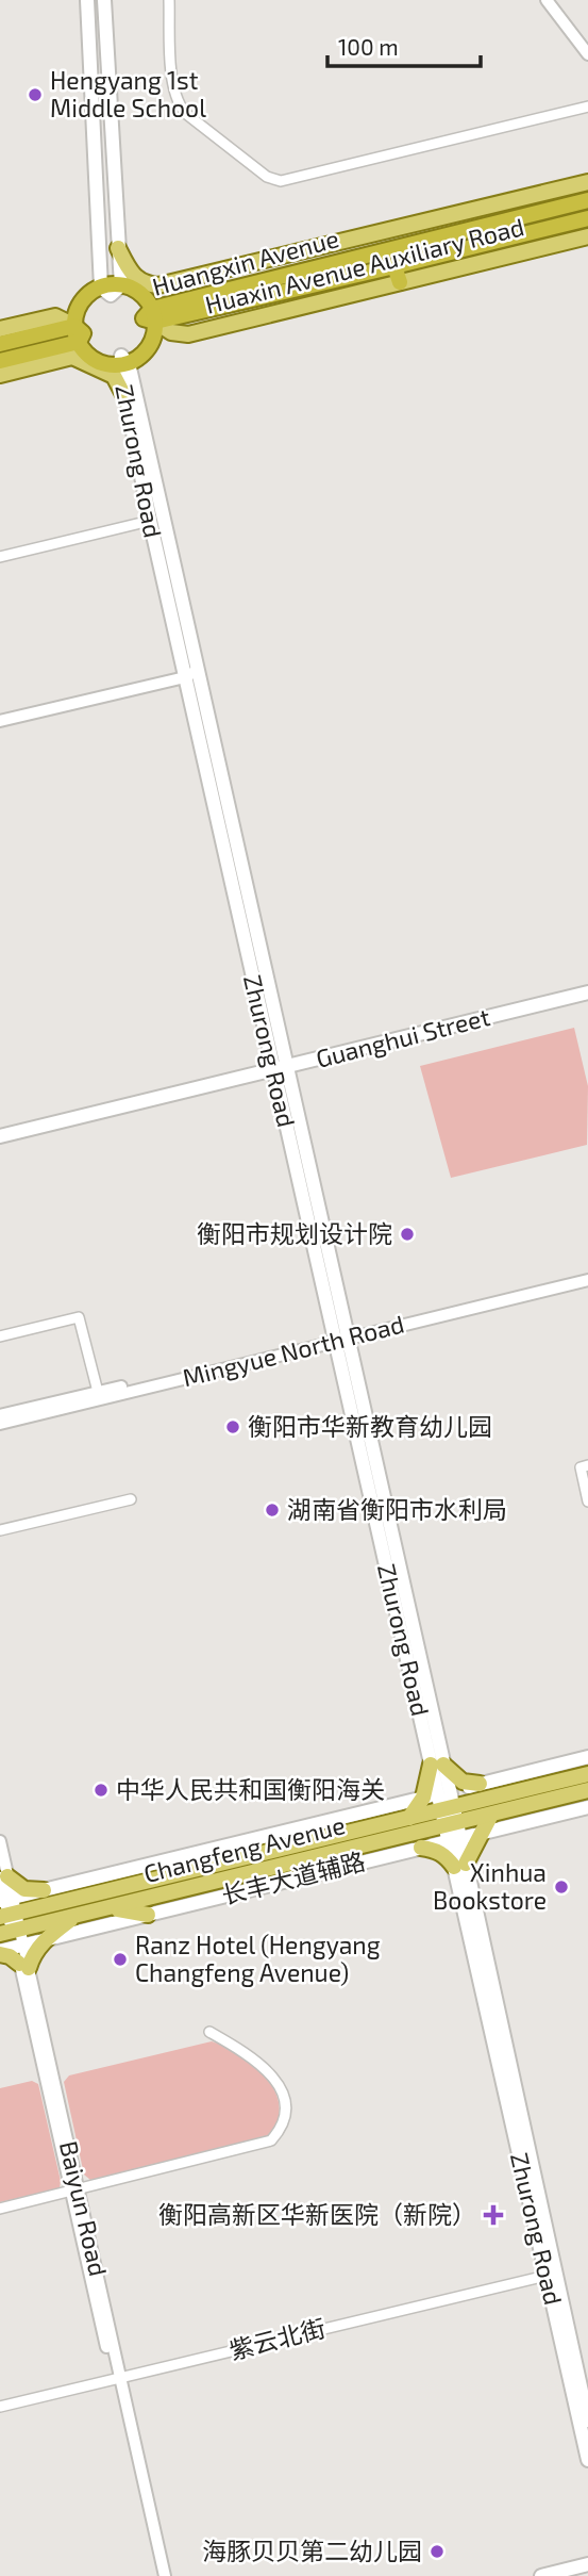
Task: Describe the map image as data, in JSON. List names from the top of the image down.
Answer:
{
  "streets": {
    "highway": ["Huangxin Avenue"],
    "main road": [
      "Huaxin Avenue Auxiliary Road",
      "Zhurong Road",
      "Guanghui Street",
      "Changfeng Avenue",
      "长丰大道辅路"
    ],
    "street": ["Mingyue North Road", "Baiyun Road", "紫云北街"]
  },
  "crossings": [
    ["Huangxin Avenue", "Huaxin Avenue Auxiliary Road"],
    ["Huangxin Avenue", "Zhurong Road"],
    ["Huaxin Avenue Auxiliary Road", "Zhurong Road"],
    ["Zhurong Road", "Guanghui Street"],
    ["Zhurong Road", "Mingyue North Road"],
    ["Zhurong Road", "Changfeng Avenue"],
    ["Zhurong Road", "长丰大道辅路"],
    ["Zhurong Road", "紫云北街"],
    ["Changfeng Avenue", "长丰大道辅路"],
    ["Changfeng Avenue", "Baiyun Road"],
    ["长丰大道辅路", "Baiyun Road"],
    ["Baiyun Road", "紫云北街"]
  ],
  "places": {
    "other": [
      "Hengyang 1st Middle School",
      "衡阳市规划设计院",
      "衡阳市华新教育幼儿园",
      "湖南省衡阳市水利局",
      "中华人民共和国衡阳海关",
      "Xinhua Bookstore",
      "Ranz Hotel (Hengyang Changfeng Avenue)",
      "海豚贝贝第二幼儿园"
    ],
    "health": ["衡阳高新区华新医院（新院）"]
  },
  "scale_bar": "100 m"
}
